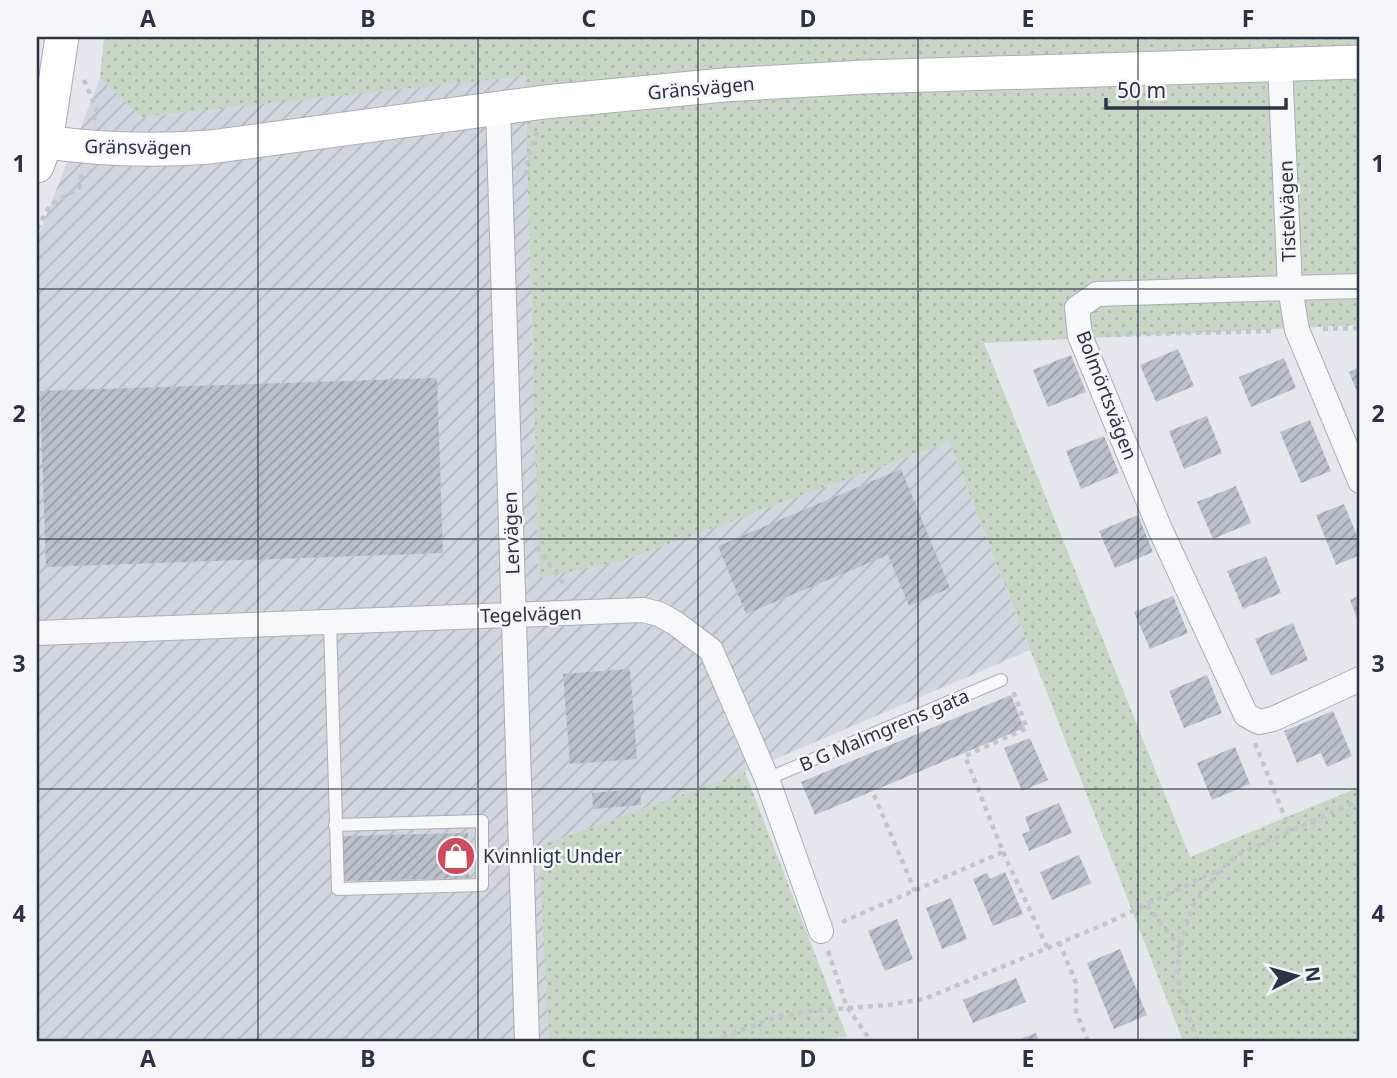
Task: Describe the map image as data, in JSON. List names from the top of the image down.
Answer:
{
  "streets": {
    "street": [
      "Gränsvägen",
      "Tistelvägen",
      "Bolmörtsvägen",
      "Lervägen",
      "Tegelvägen"
    ],
    "lane": ["B G Malmgrens gata"]
  },
  "crossings": [
    ["Gränsvägen", "Tistelvägen"],
    ["Gränsvägen", "Lervägen"],
    ["Tistelvägen", "Bolmörtsvägen"],
    ["Lervägen", "Tegelvägen"],
    ["Tegelvägen", "B G Malmgrens gata"]
  ],
  "places": {
    "shop": ["Kvinnligt Under"]
  },
  "scale_bar": "50 m",
  "north": "right",
  "grid": {
    "columns": [
      "A",
      "B",
      "C",
      "D",
      "E",
      "F"
    ],
    "rows": [
      "1",
      "2",
      "3",
      "4"
    ]
  }
}
